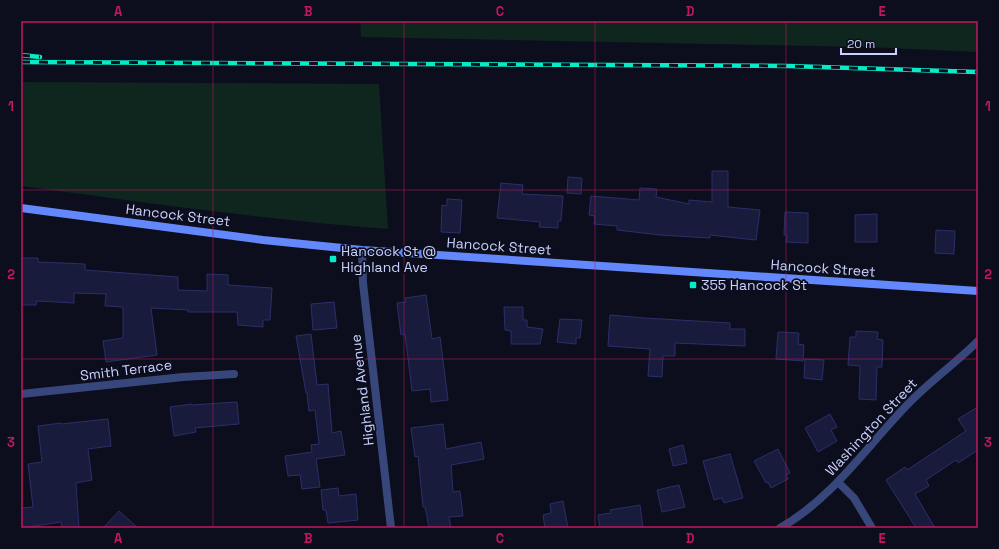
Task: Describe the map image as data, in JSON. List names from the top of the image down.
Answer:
{
  "streets": {
    "main road": ["Hancock Street"],
    "street": ["Smith Terrace", "Highland Avenue", "Washington Street"]
  },
  "crossings": [
    ["Hancock Street", "Highland Avenue"]
  ],
  "places": {
    "transit": ["Hancock St @ Highland Ave", "355 Hancock St"]
  },
  "scale_bar": "20 m",
  "grid": {
    "columns": [
      "A",
      "B",
      "C",
      "D",
      "E"
    ],
    "rows": ["1", "2", "3"]
  }
}
